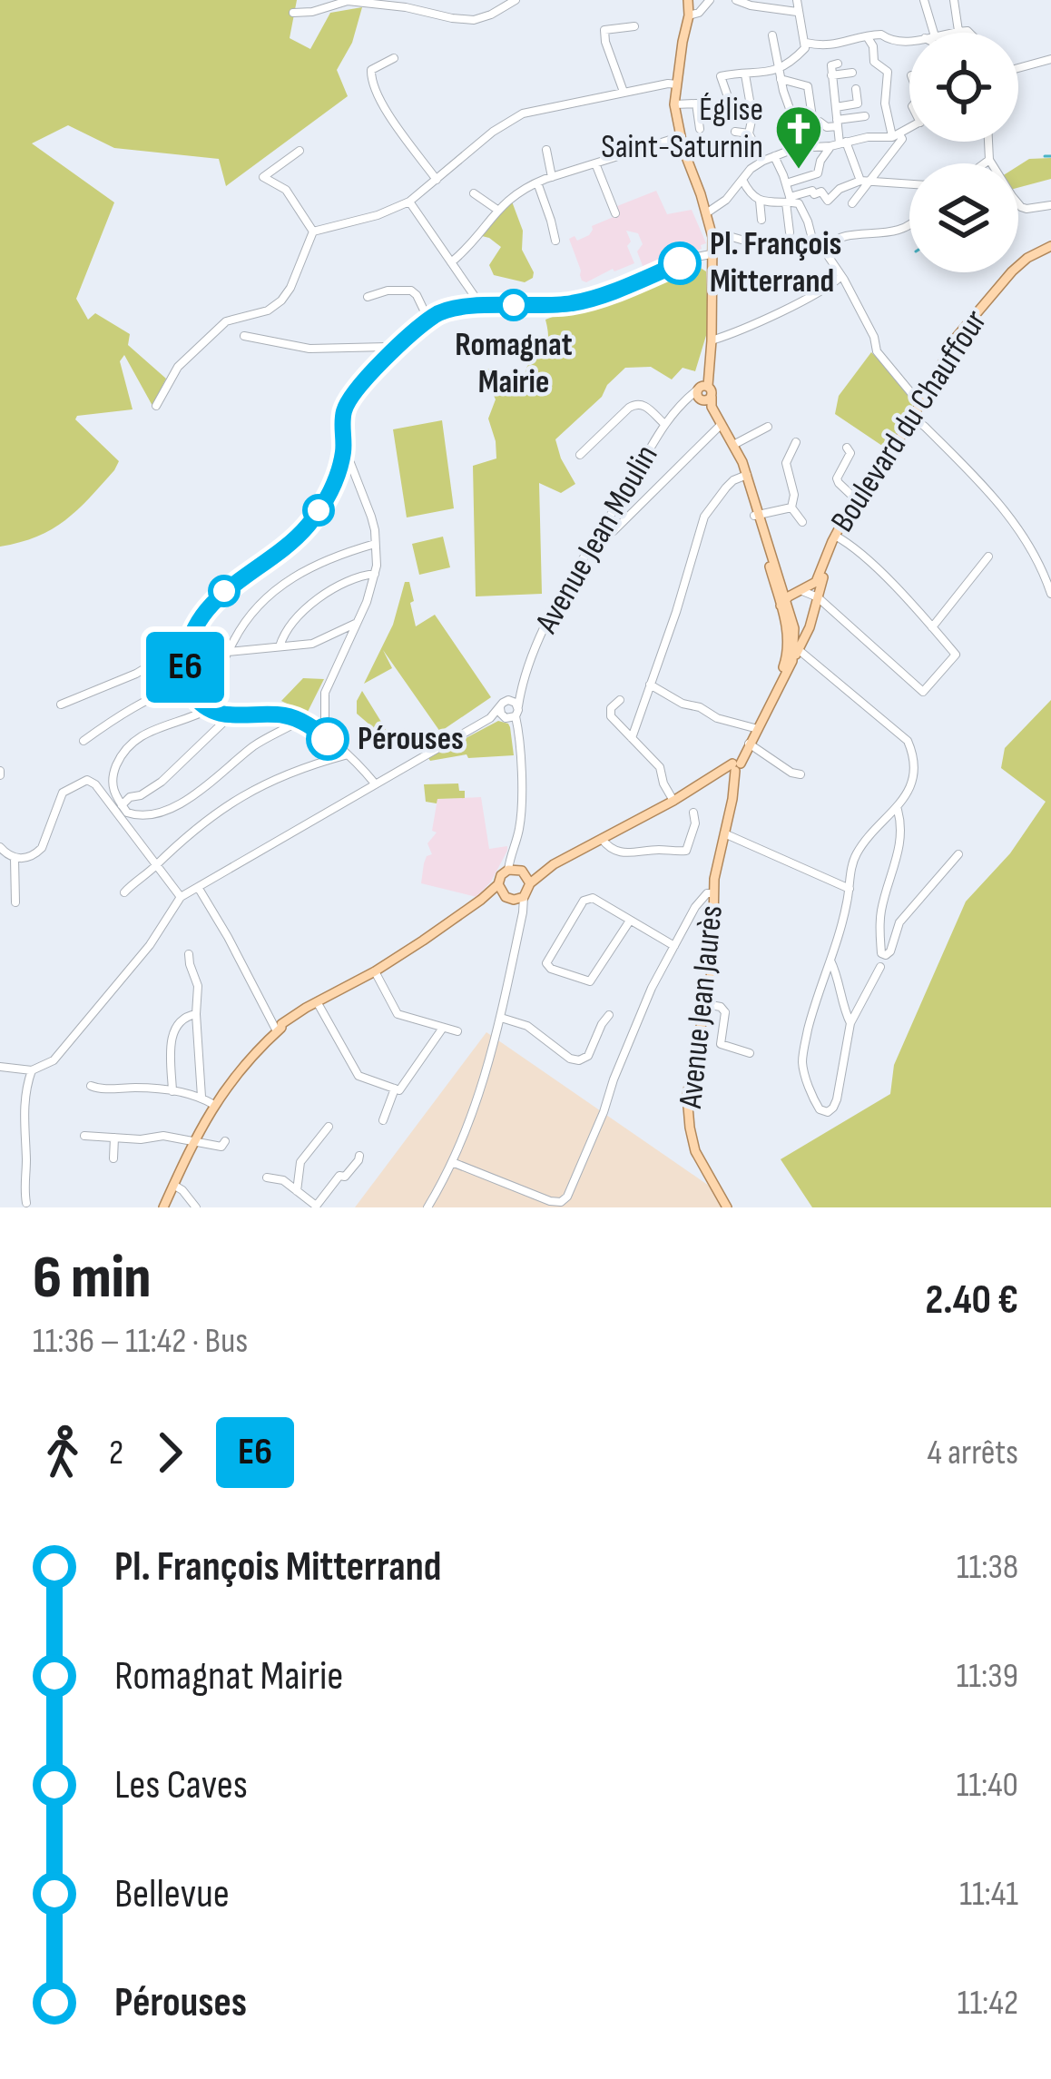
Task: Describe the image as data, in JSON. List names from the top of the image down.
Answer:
{
  "streets": {
    "main road": ["Boulevard du Chauffour", "Avenue Jean Jaurès"],
    "street": ["Avenue Jean Moulin"]
  },
  "places": {
    "church": ["Église Saint-Saturnin"],
    "other": ["Pl. François Mitterrand", "Romagnat Mairie", "Pérouses"]
  },
  "lines": ["bus line E6"],
  "page": {
    "on_map": "E6",
    "heading": ["6 min", "11:36 – 11:42 · Bus", "2.40 €"],
    "legs": ["2", "E6", "4 arrêts"],
    "list": [
      {
        "name": "Pl. François Mitterrand",
        "value": "11:38"
      },
      {
        "name": "Romagnat Mairie",
        "value": "11:39"
      },
      {
        "name": "Les Caves",
        "value": "11:40"
      },
      {
        "name": "Bellevue",
        "value": "11:41"
      },
      {
        "name": "Pérouses",
        "value": "11:42"
      }
    ]
  }
}
